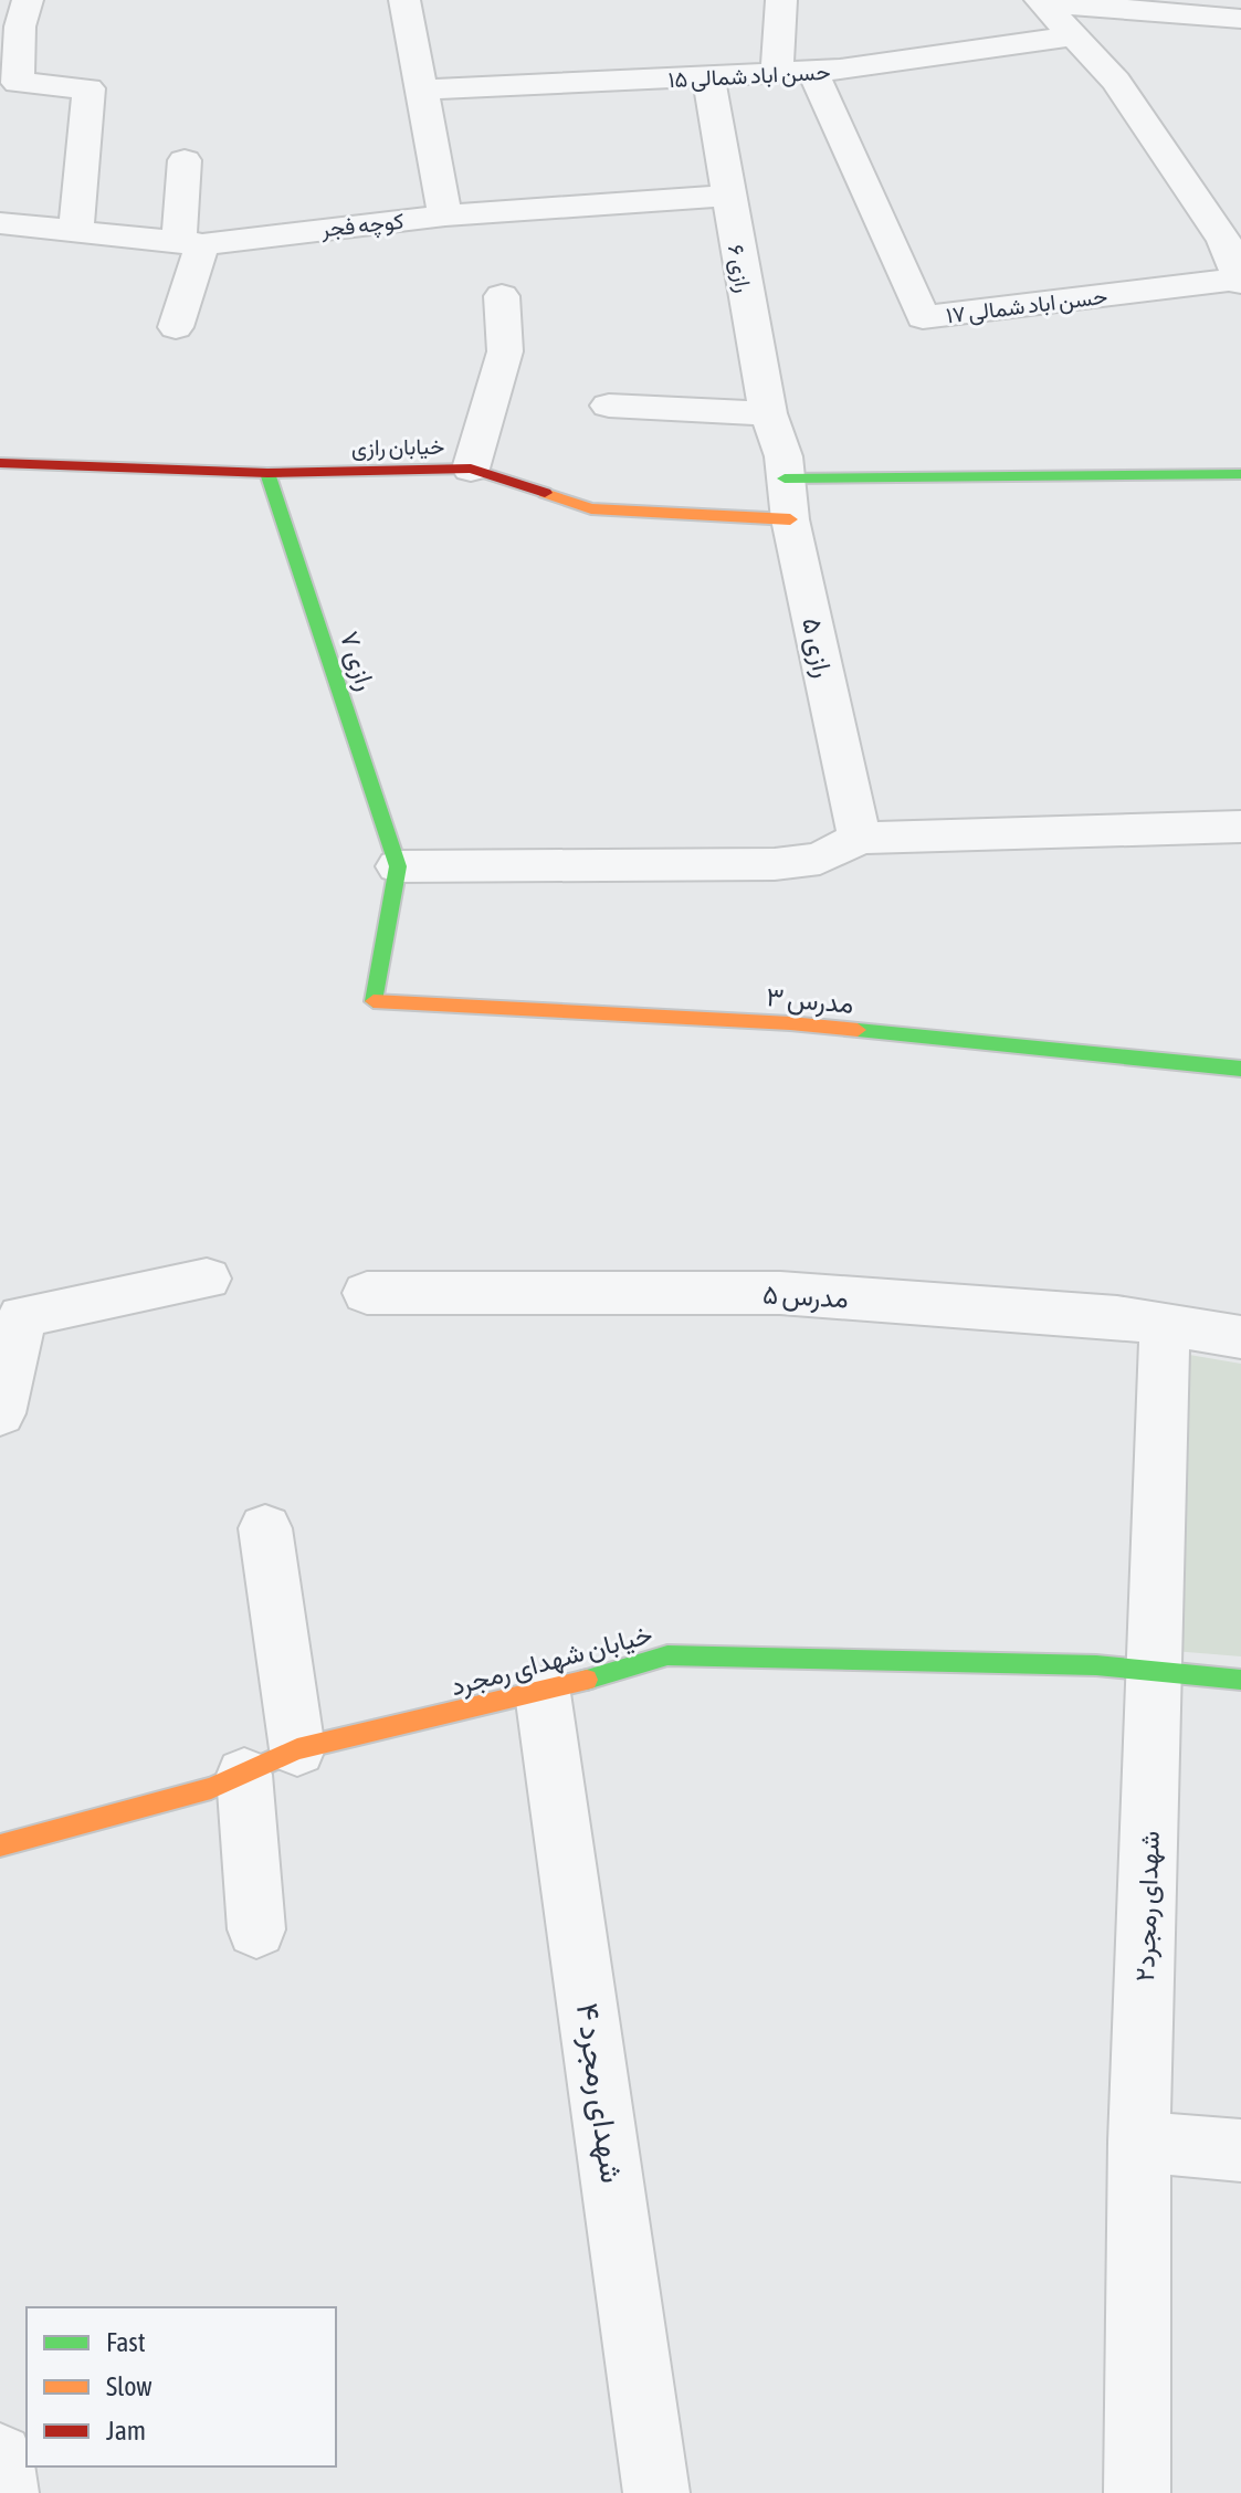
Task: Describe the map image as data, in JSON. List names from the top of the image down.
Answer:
{
  "streets": {
    "street": [
      "حسن اباد شمالی ۱۵",
      "کوچه فجر",
      "رازی ۶",
      "حسن اباد شمالی ۱۷",
      "خیابان رازی",
      "رازی ۵",
      "رازی ۷",
      "مدرس ۳",
      "مدرس ۵",
      "خیابان شهدای رمجرد",
      "شهدای رمجرد۲",
      "شهدای رمجرد ۴"
    ]
  },
  "crossings": [
    ["حسن اباد شمالی ۱۵", "رازی ۶"],
    ["حسن اباد شمالی ۱۵", "حسن اباد شمالی ۱۷"],
    ["کوچه فجر", "رازی ۶"],
    ["رازی ۶", "رازی ۵"],
    ["خیابان رازی", "رازی ۵"],
    ["خیابان رازی", "رازی ۷"],
    ["رازی ۷", "مدرس ۳"],
    ["مدرس ۵", "شهدای رمجرد۲"],
    ["خیابان شهدای رمجرد", "شهدای رمجرد۲"],
    ["خیابان شهدای رمجرد", "شهدای رمجرد ۴"]
  ],
  "legend": ["Fast", "Slow", "Jam"]
}
